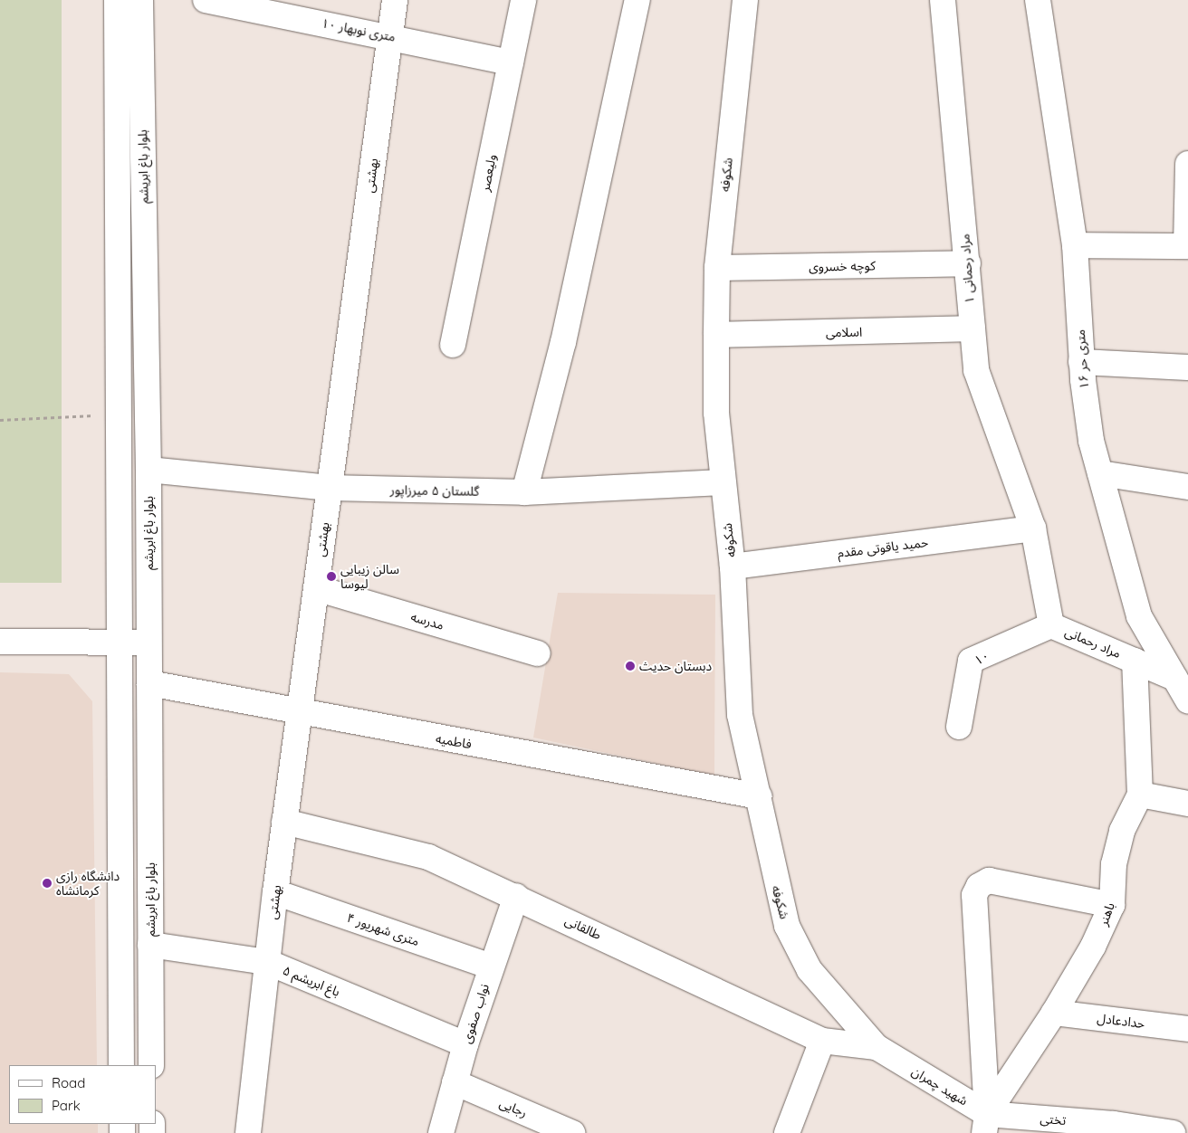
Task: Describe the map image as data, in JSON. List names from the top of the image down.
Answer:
{
  "streets": {
    "street": [
      "۱۰ متری نوبهار",
      "بلوار باغ ابریشم",
      "ولیعصر",
      "شکوفه",
      "بهشتی",
      "کوچه خسروی",
      "مراد رحمانی ۱",
      "اسلامی",
      "۱۶ متری حر",
      "گلستان ۵ میرزاپور",
      "حمید یاقوتی مقدم",
      "مدرسه",
      "مراد رحمانی",
      "۱۰",
      "فاطمیه",
      "باهنر",
      "طالقانی",
      "۴ متری شهریور",
      "باغ ابریشم ۵",
      "نواب صفوی",
      "حدادعادل",
      "شهید چمران",
      "رجایی",
      "تختی"
    ]
  },
  "crossings": [
    ["۱۰ متری نوبهار", "ولیعصر"],
    ["۱۰ متری نوبهار", "بهشتی"],
    ["بلوار باغ ابریشم", "گلستان ۵ میرزاپور"],
    ["بلوار باغ ابریشم", "فاطمیه"],
    ["بلوار باغ ابریشم", "باغ ابریشم ۵"],
    ["شکوفه", "کوچه خسروی"],
    ["شکوفه", "اسلامی"],
    ["شکوفه", "گلستان ۵ میرزاپور"],
    ["شکوفه", "حمید یاقوتی مقدم"],
    ["شکوفه", "فاطمیه"],
    ["شکوفه", "طالقانی"],
    ["شکوفه", "شهید چمران"],
    ["بهشتی", "گلستان ۵ میرزاپور"],
    ["بهشتی", "مدرسه"],
    ["بهشتی", "فاطمیه"],
    ["بهشتی", "طالقانی"],
    ["بهشتی", "۴ متری شهریور"],
    ["بهشتی", "باغ ابریشم ۵"],
    ["کوچه خسروی", "مراد رحمانی ۱"],
    ["مراد رحمانی ۱", "اسلامی"],
    ["مراد رحمانی ۱", "حمید یاقوتی مقدم"],
    ["مراد رحمانی ۱", "مراد رحمانی"],
    ["۱۶ متری حر", "مراد رحمانی"],
    ["حمید یاقوتی مقدم", "مراد رحمانی"],
    ["مراد رحمانی", "۱۰"],
    ["مراد رحمانی", "باهنر"],
    ["باهنر", "حدادعادل"],
    ["باهنر", "شهید چمران"],
    ["باهنر", "تختی"],
    ["طالقانی", "نواب صفوی"],
    ["طالقانی", "شهید چمران"],
    ["۴ متری شهریور", "نواب صفوی"],
    ["باغ ابریشم ۵", "نواب صفوی"],
    ["نواب صفوی", "رجایی"],
    ["شهید چمران", "تختی"]
  ],
  "places": ["سالن زیبایی لیوسا", "دبستان حدیث", "دانشگاه رازی کرمانشاه"],
  "legend": ["Road", "Park"]
}
